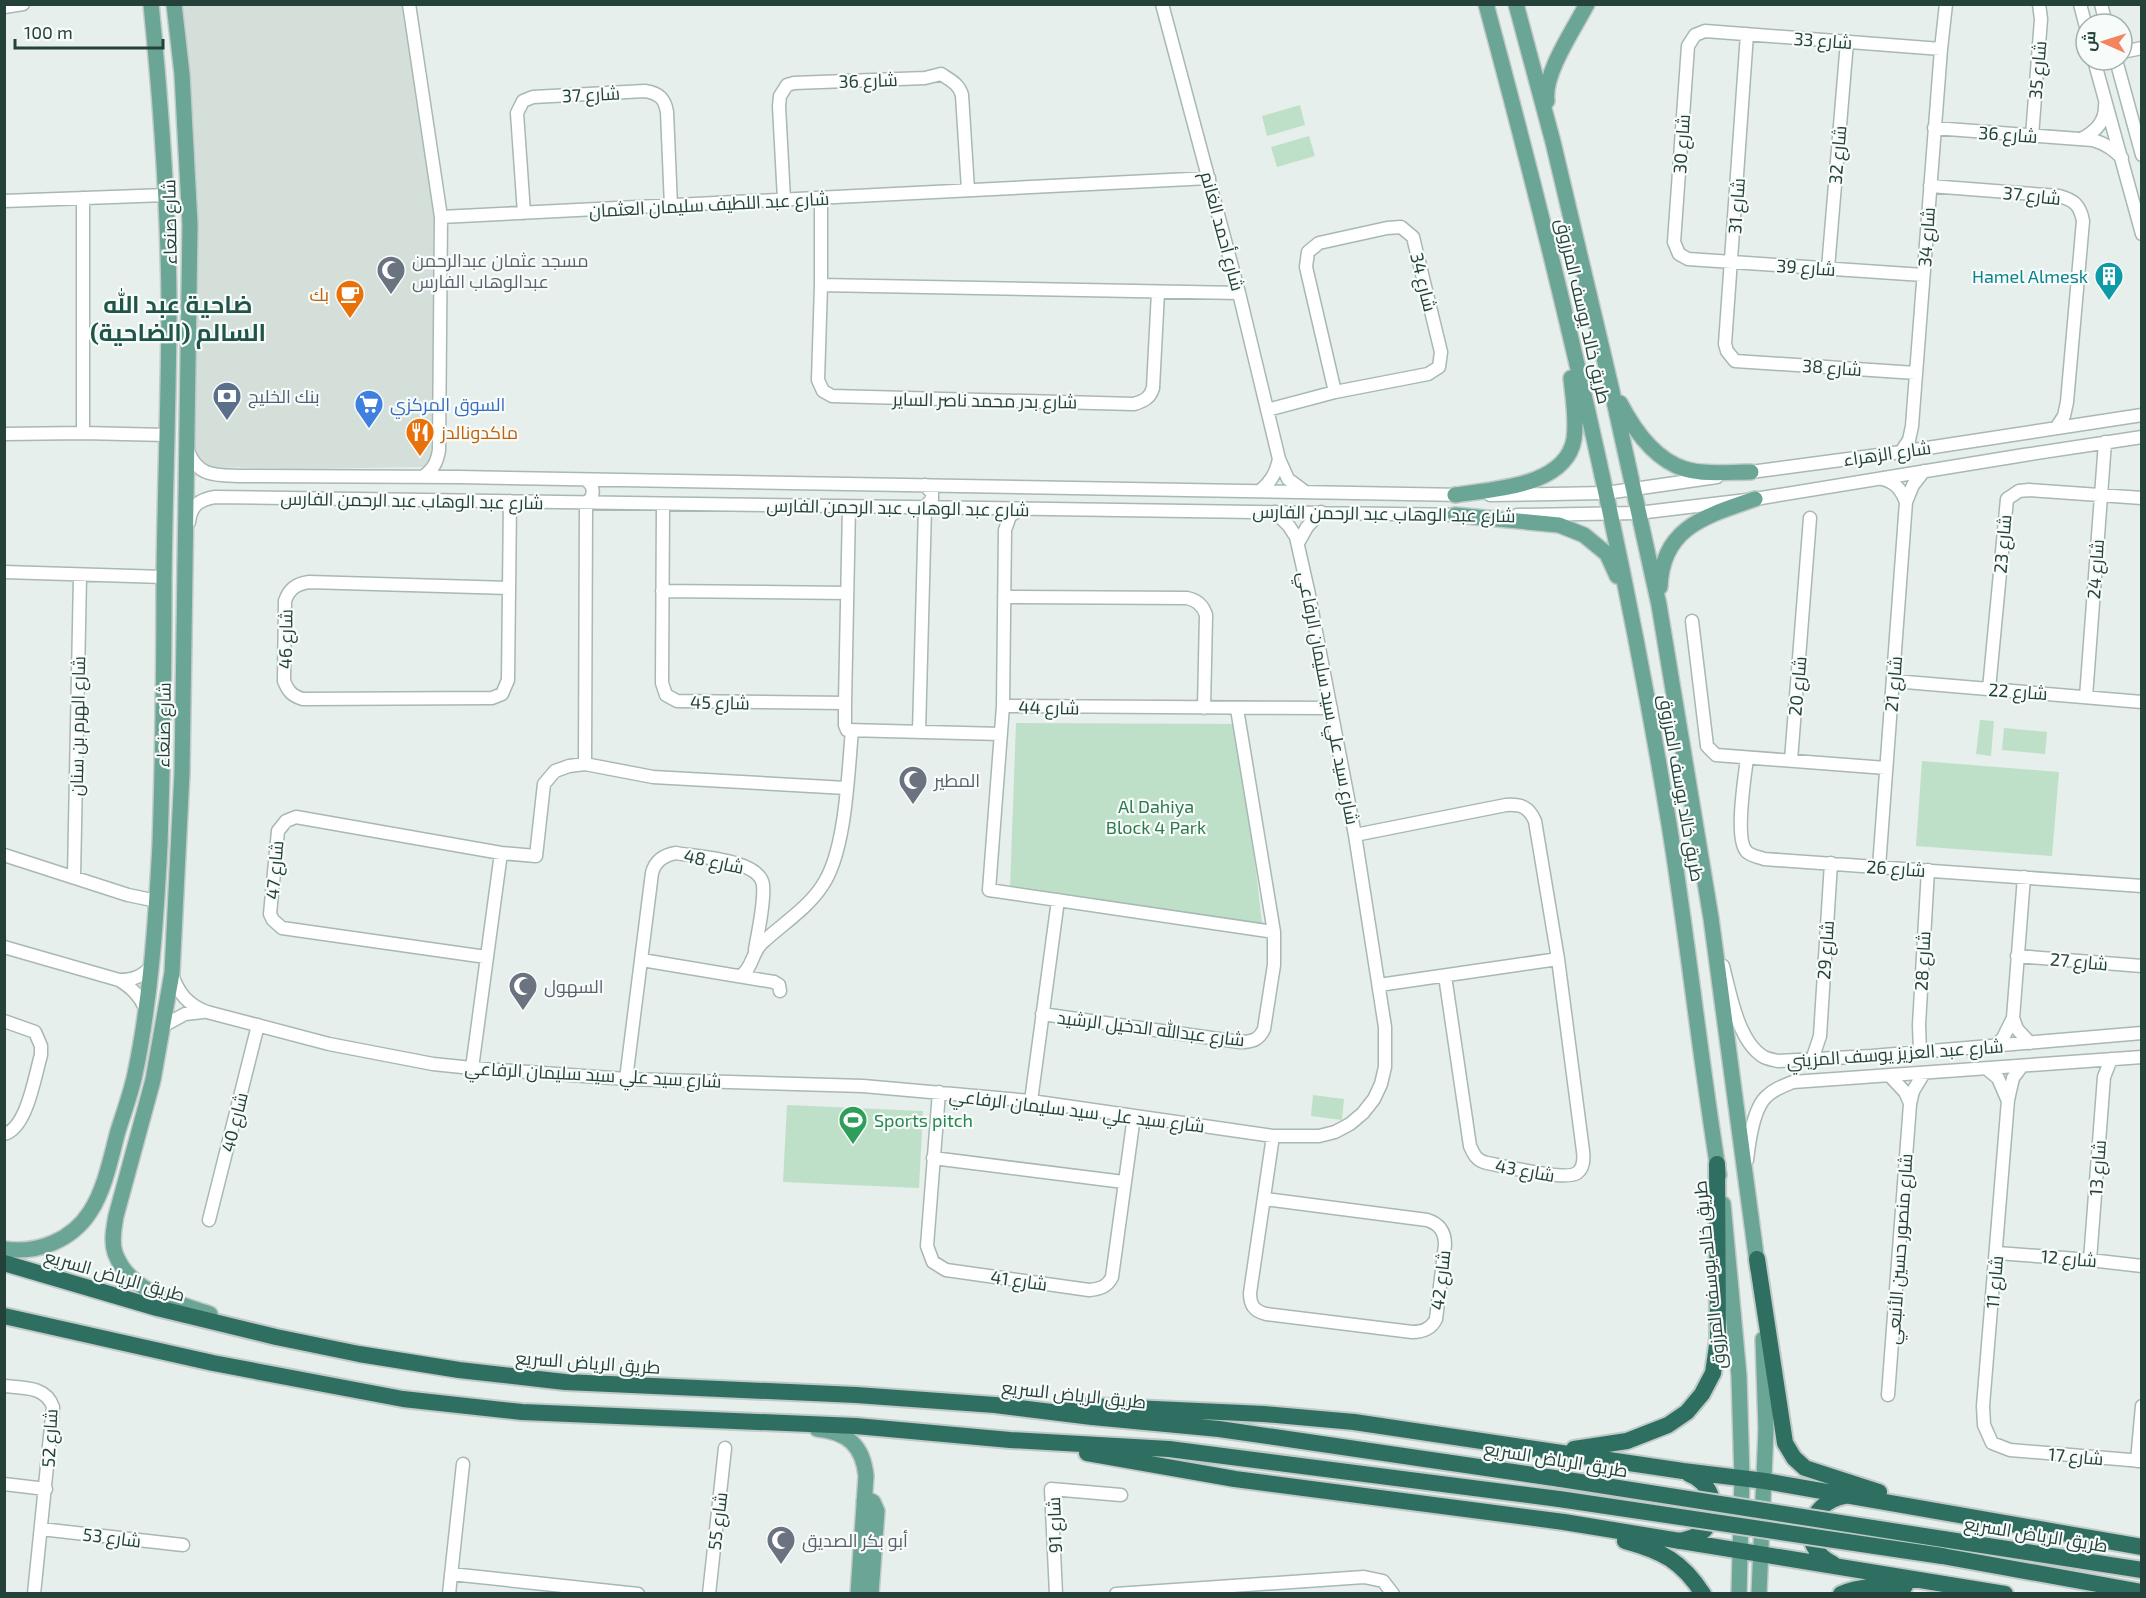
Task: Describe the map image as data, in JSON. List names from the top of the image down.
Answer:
{
  "streets": {
    "highway": ["طريق الرياض السريع"],
    "main road": ["شارع صنعاء", "طريق خالد يوسف المرزوق"],
    "street": [
      "شارع 33",
      "شارع 35",
      "شارع 36",
      "شارع 37",
      "شارع 30",
      "شارع 32",
      "شارع عبد اللطيف سليمان العثمان",
      "شارع 31",
      "شارع أحمد الغانم",
      "شارع 34",
      "شارع 39",
      "شارع 38",
      "شارع بدر محمد ناصر الساير",
      "شارع الزهراء",
      "شارع عبد الوهاب عبد الرحمن الفارس",
      "شارع 23",
      "شارع 24",
      "شارع 46",
      "شارع 21",
      "شارع 20",
      "شارع 22",
      "شارع سيد علي سيد سليمان الرفاعي",
      "شارع 45",
      "شارع 44",
      "شارع الهرم بن سنان",
      "شارع 48",
      "شارع 26",
      "شارع 47",
      "شارع 29",
      "شارع 28",
      "شارع 27",
      "شارع عبدالله الدخيل الرشيد",
      "شارع عبد العزيز يوسف المزيني",
      "شارع 40",
      "شارع 13",
      "شارع 43",
      "شارع منصور حسين الأنبعي",
      "شارع 12",
      "شارع 41",
      "شارع 42",
      "شارع 11",
      "شارع 52",
      "شارع 17",
      "شارع 55",
      "شارع 91",
      "شارع 53"
    ]
  },
  "crossings": [
    ["شارع 33", "شارع 30"],
    ["شارع 33", "شارع 32"],
    ["شارع 33", "شارع 31"],
    ["شارع 33", "شارع 34"],
    ["شارع 35", "شارع 36"],
    ["شارع 36", "شارع عبد اللطيف سليمان العثمان"],
    ["شارع 36", "شارع 34"],
    ["شارع 37", "شارع عبد اللطيف سليمان العثمان"],
    ["شارع 37", "شارع 34"],
    ["شارع 37", "شارع الزهراء"],
    ["شارع 30", "شارع 39"],
    ["شارع 32", "شارع 39"],
    ["شارع عبد اللطيف سليمان العثمان", "شارع أحمد الغانم"],
    ["شارع عبد اللطيف سليمان العثمان", "شارع بدر محمد ناصر الساير"],
    ["شارع 31", "شارع 39"],
    ["شارع 31", "شارع 38"],
    ["شارع صنعاء", "شارع عبد الوهاب عبد الرحمن الفارس"],
    ["شارع صنعاء", "شارع سيد علي سيد سليمان الرفاعي"],
    ["شارع صنعاء", "طريق الرياض السريع"],
    ["شارع أحمد الغانم", "شارع 34"],
    ["شارع أحمد الغانم", "شارع عبد الوهاب عبد الرحمن الفارس"],
    ["شارع 34", "شارع 39"],
    ["شارع 34", "شارع 38"],
    ["شارع 34", "شارع الزهراء"],
    ["طريق خالد يوسف المرزوق", "شارع الزهراء"],
    ["طريق خالد يوسف المرزوق", "شارع عبد الوهاب عبد الرحمن الفارس"],
    ["طريق خالد يوسف المرزوق", "شارع عبد العزيز يوسف المزيني"],
    ["شارع الزهراء", "شارع عبد الوهاب عبد الرحمن الفارس"],
    ["شارع الزهراء", "شارع 24"],
    ["شارع الزهراء", "شارع 21"],
    ["شارع عبد الوهاب عبد الرحمن الفارس", "شارع 46"],
    ["شارع عبد الوهاب عبد الرحمن الفارس", "شارع سيد علي سيد سليمان الرفاعي"],
    ["شارع عبد الوهاب عبد الرحمن الفارس", "شارع 45"],
    ["شارع 23", "شارع 24"],
    ["شارع 23", "شارع 22"],
    ["شارع 24", "شارع 22"],
    ["شارع 21", "شارع 22"],
    ["شارع 21", "شارع 26"],
    ["شارع سيد علي سيد سليمان الرفاعي", "شارع 44"],
    ["شارع سيد علي سيد سليمان الرفاعي", "شارع 48"],
    ["شارع سيد علي سيد سليمان الرفاعي", "شارع عبدالله الدخيل الرشيد"],
    ["شارع سيد علي سيد سليمان الرفاعي", "شارع 40"],
    ["شارع سيد علي سيد سليمان الرفاعي", "شارع 43"],
    ["شارع سيد علي سيد سليمان الرفاعي", "شارع 41"],
    ["شارع سيد علي سيد سليمان الرفاعي", "شارع 42"],
    ["شارع 44", "شارع عبدالله الدخيل الرشيد"],
    ["شارع 26", "شارع 29"],
    ["شارع 26", "شارع 28"],
    ["شارع 29", "شارع عبد العزيز يوسف المزيني"],
    ["شارع 28", "شارع عبد العزيز يوسف المزيني"],
    ["شارع عبد العزيز يوسف المزيني", "شارع 13"],
    ["شارع عبد العزيز يوسف المزيني", "شارع منصور حسين الأنبعي"],
    ["شارع عبد العزيز يوسف المزيني", "شارع 11"],
    ["شارع 13", "شارع 12"],
    ["شارع 12", "شارع 11"],
    ["شارع 11", "شارع 17"]
  ],
  "districts": ["ضاحية عبد الله السالم (الضاحية)"],
  "parks": ["Al Dahiya Block 4 Park"],
  "places": {
    "mosque": [
      "مسجد عثمان عبدالرحمن عبدالوهاب الفارس",
      "المطير",
      "السهول",
      "أبو بكر الصديق"
    ],
    "building": ["Hamel Almesk"],
    "cafe": ["بك"],
    "bank": ["بنك الخليج"],
    "supermarket": ["السوق المركزي"],
    "restaurant": ["ماكدونالدز"],
    "sports": ["Sports pitch"]
  },
  "scale_bar": "100 m",
  "north": "left"
}
